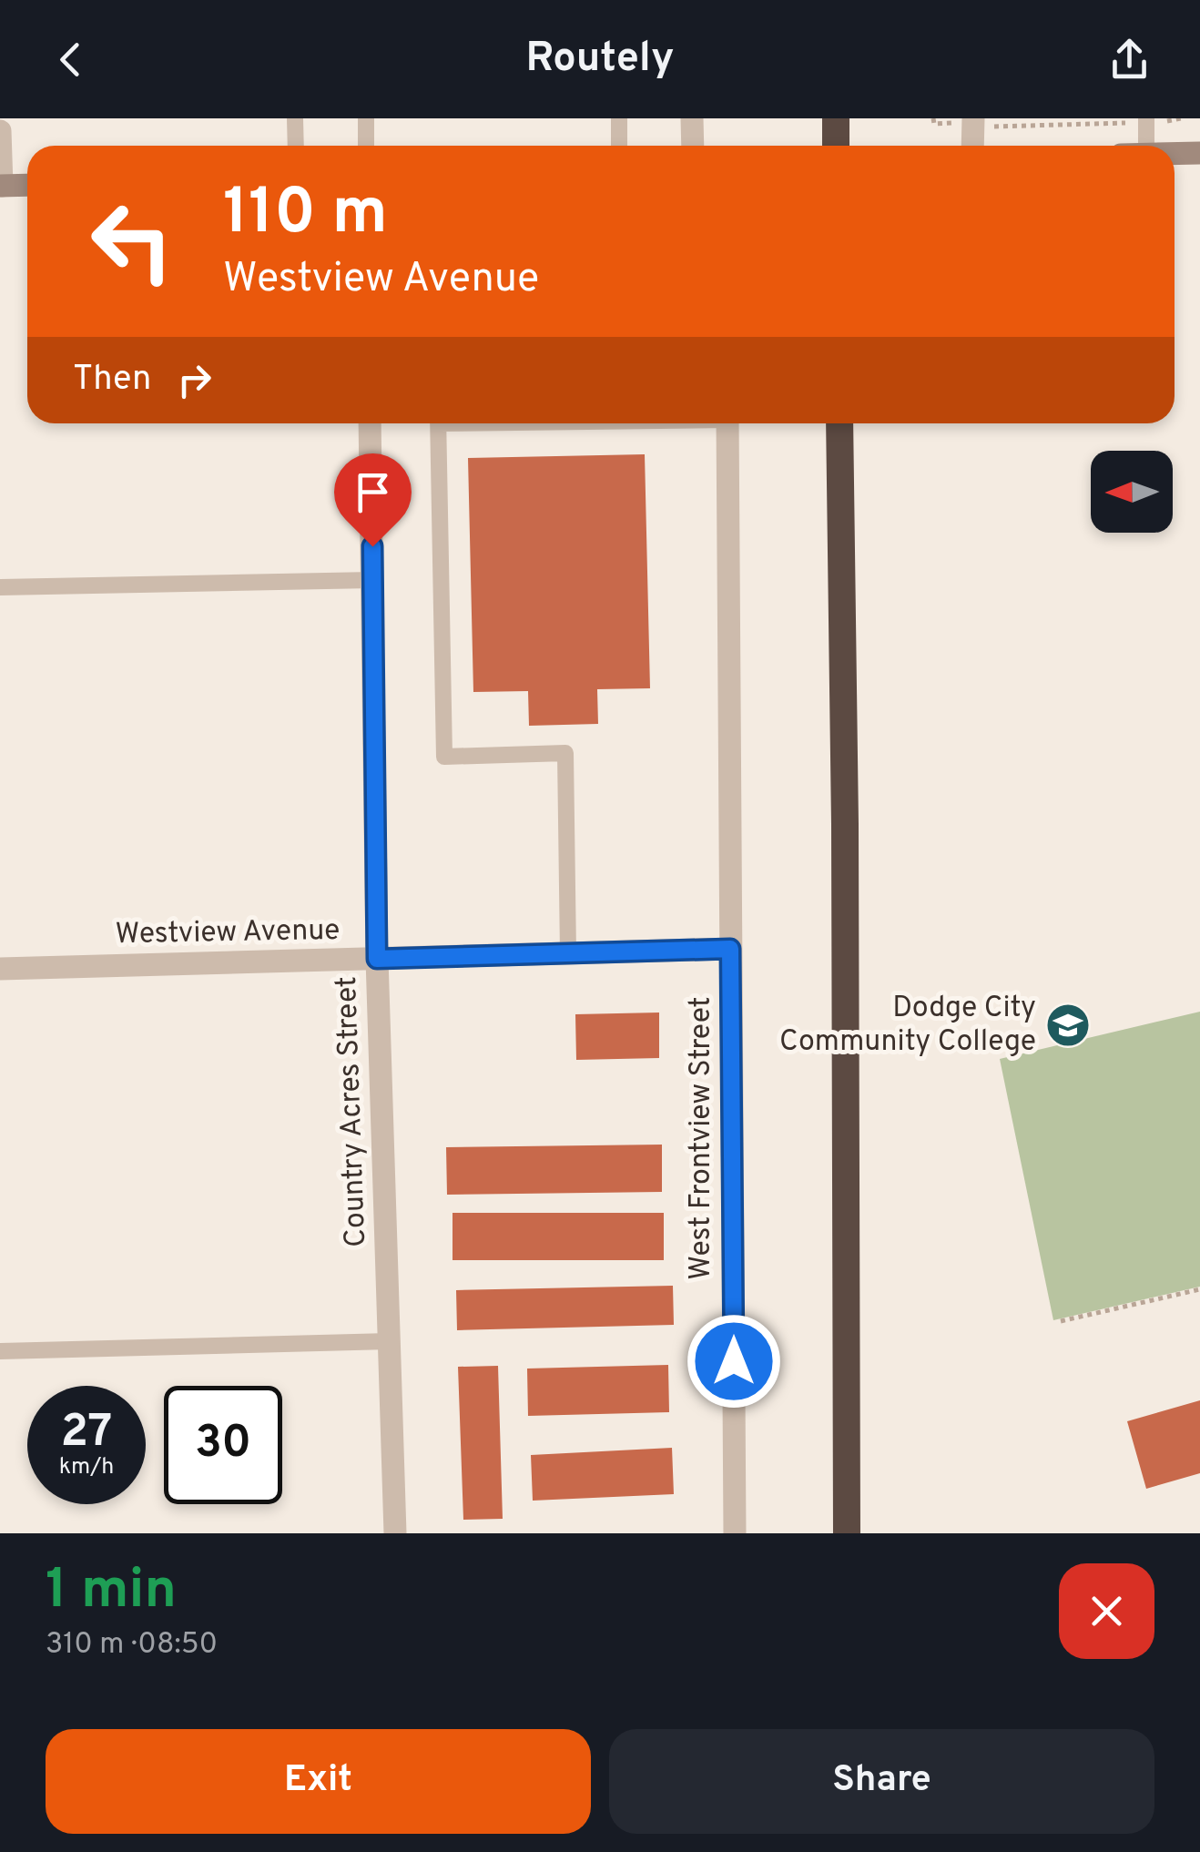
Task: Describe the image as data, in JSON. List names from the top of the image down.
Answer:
{
  "streets": {
    "street": ["Westview Avenue", "Country Acres Street", "West Frontview Street"]
  },
  "crossings": [
    ["Westview Avenue", "Country Acres Street"],
    ["Westview Avenue", "West Frontview Street"]
  ],
  "places": {
    "school or university": ["Dodge City Community College"]
  },
  "north": "left",
  "page": {
    "header": "Routely",
    "turn": ["110 m", "Westview Avenue"],
    "then": "Then",
    "speed": "27 km/h",
    "limit": "30",
    "heading": ["1 min", "310 m · 08:50"],
    "buttons": ["Exit", "Share"]
  }
}
